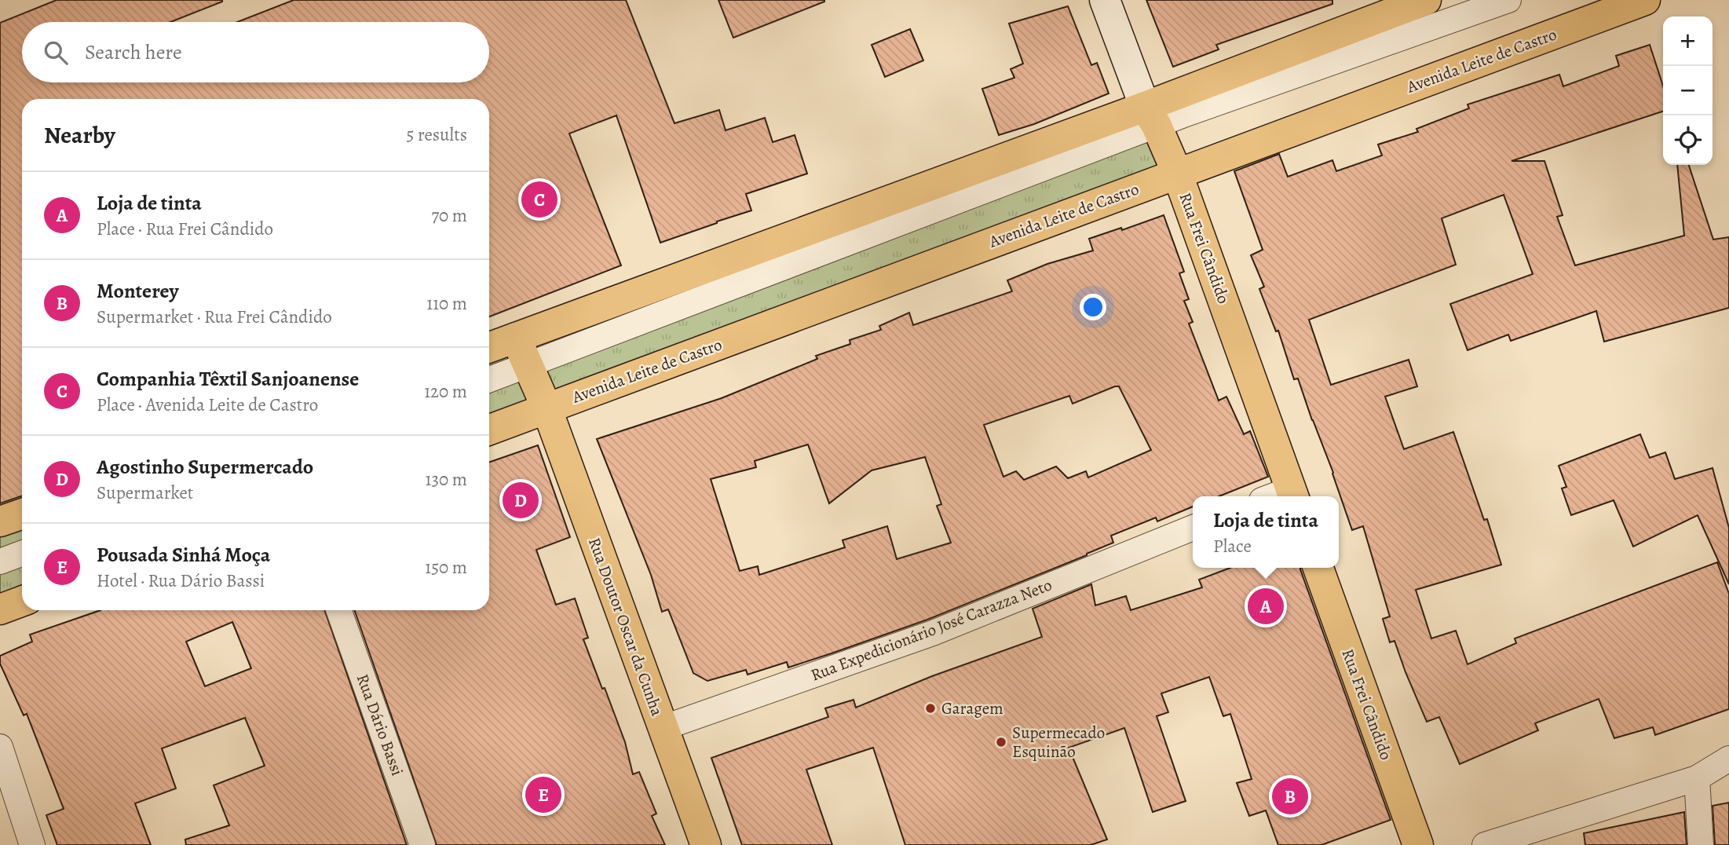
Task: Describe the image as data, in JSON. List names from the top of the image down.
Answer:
{
  "streets": {
    "main road": ["Avenida Leite de Castro", "Rua Frei Cândido", "Rua Doutor Oscar da Cunha"],
    "street": ["Rua Expedicionário José Carazza Neto", "Rua Dário Bassi"]
  },
  "crossings": [
    ["Avenida Leite de Castro", "Rua Frei Cândido"],
    ["Avenida Leite de Castro", "Rua Doutor Oscar da Cunha"],
    ["Rua Doutor Oscar da Cunha", "Rua Expedicionário José Carazza Neto"]
  ],
  "places": ["Garagem", "Supermecado Esquinão"],
  "page": {
    "map_buttons": ["+", "−"],
    "search": "Search here",
    "heading": ["Nearby", "5 results"],
    "list": [
      {
        "mark": "A",
        "name": "Loja de tinta",
        "note": "Place · Rua Frei Cândido",
        "value": "70 m"
      },
      {
        "mark": "B",
        "name": "Monterey",
        "note": "Supermarket · Rua Frei Cândido",
        "value": "110 m"
      },
      {
        "mark": "C",
        "name": "Companhia Têxtil Sanjoanense",
        "note": "Place · Avenida Leite de Castro",
        "value": "120 m"
      },
      {
        "mark": "D",
        "name": "Agostinho Supermercado",
        "note": "Supermarket",
        "value": "130 m"
      },
      {
        "mark": "E",
        "name": "Pousada Sinhá Moça",
        "note": "Hotel · Rua Dário Bassi",
        "value": "150 m"
      }
    ],
    "pins": [
      "C",
      "D",
      "A",
      "E",
      "B"
    ],
    "popup": ["Loja de tinta", "Place"]
  }
}
